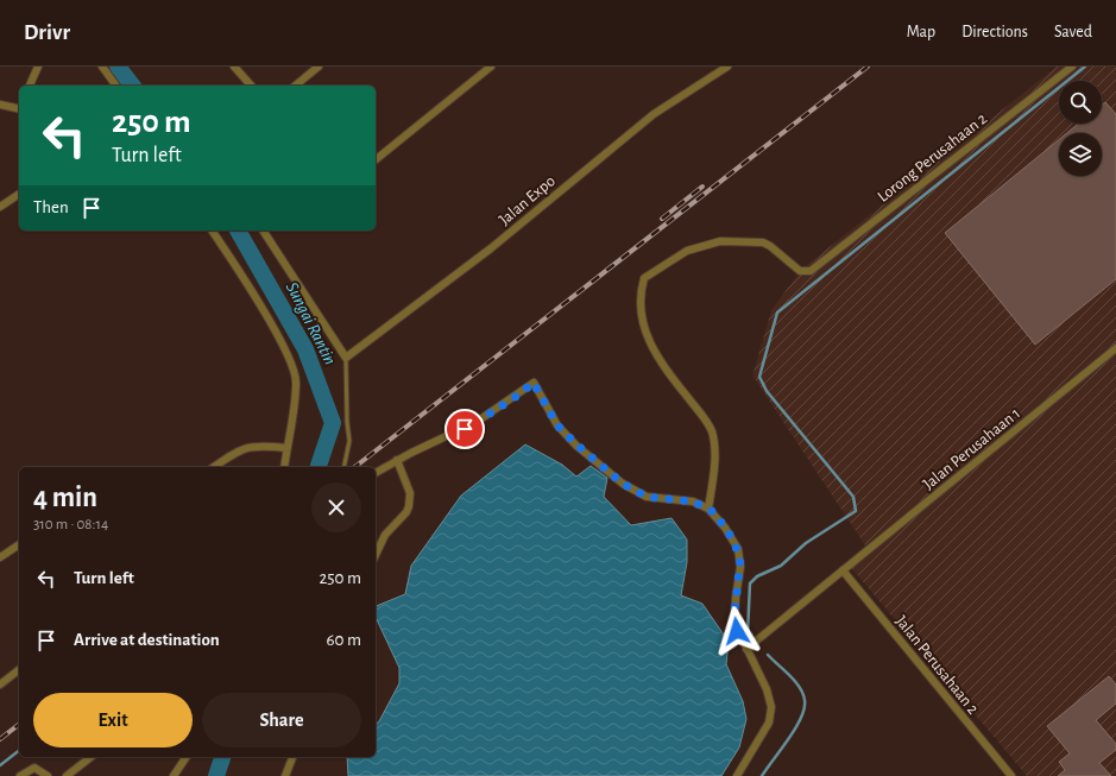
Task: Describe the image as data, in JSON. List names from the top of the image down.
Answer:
{
  "streets": {
    "street": [
      "Lorong Perusahaan 2",
      "Jalan Expo",
      "Jalan Perusahaan 1",
      "Jalan Perusahaan 2"
    ]
  },
  "crossings": [
    ["Jalan Perusahaan 1", "Jalan Perusahaan 2"]
  ],
  "water": ["Sungai Rantin"],
  "page": {
    "header": "Drivr",
    "nav": ["Map", "Directions", "Saved"],
    "turn": ["250 m", "Turn left"],
    "then": "Then",
    "heading": ["4 min", "310 m · 08:14"],
    "list": [
      {
        "name": "Turn left",
        "value": "250 m"
      },
      {
        "name": "Arrive at destination",
        "value": "60 m"
      }
    ],
    "buttons": ["Exit", "Share"]
  }
}
